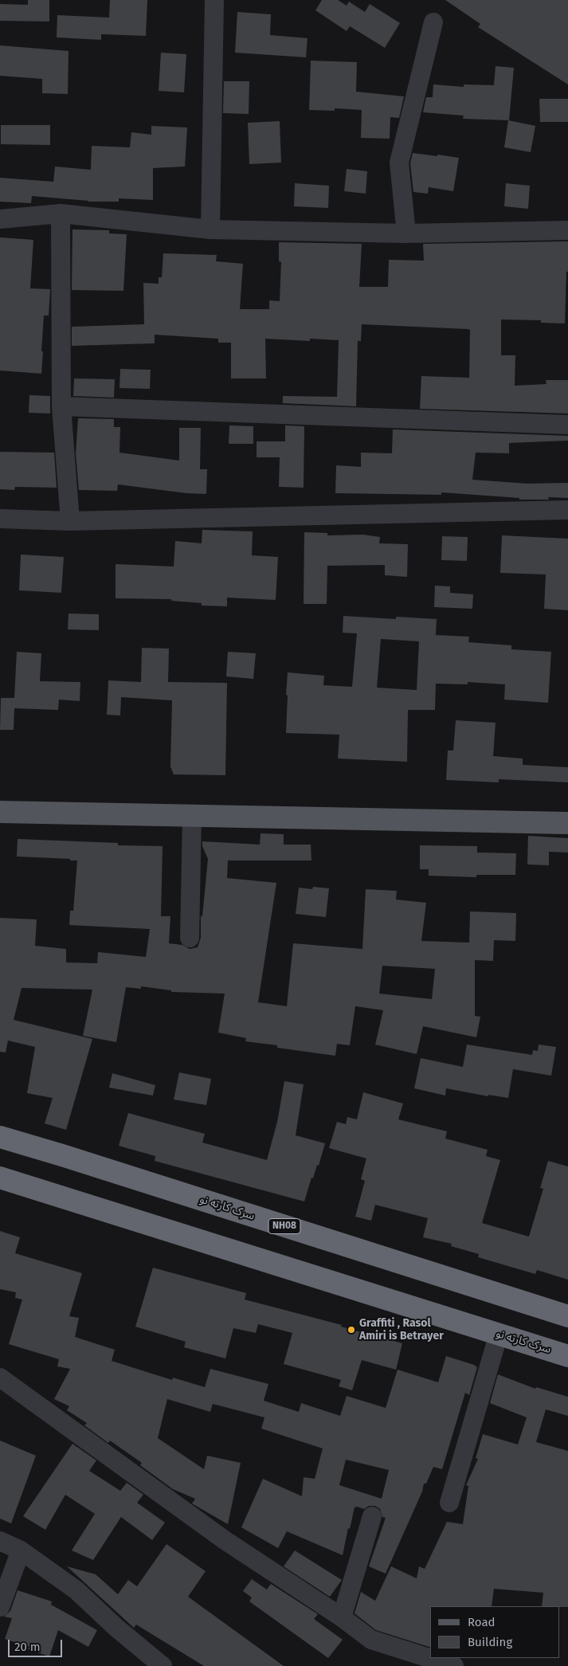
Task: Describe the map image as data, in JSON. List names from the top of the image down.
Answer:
{
  "streets": {
    "highway": ["سرک کارته نو", "NH08"]
  },
  "places": ["Graffiti , Rasol Amiri is Betrayer"],
  "legend": ["Road", "Building"],
  "scale_bar": "20 m"
}
